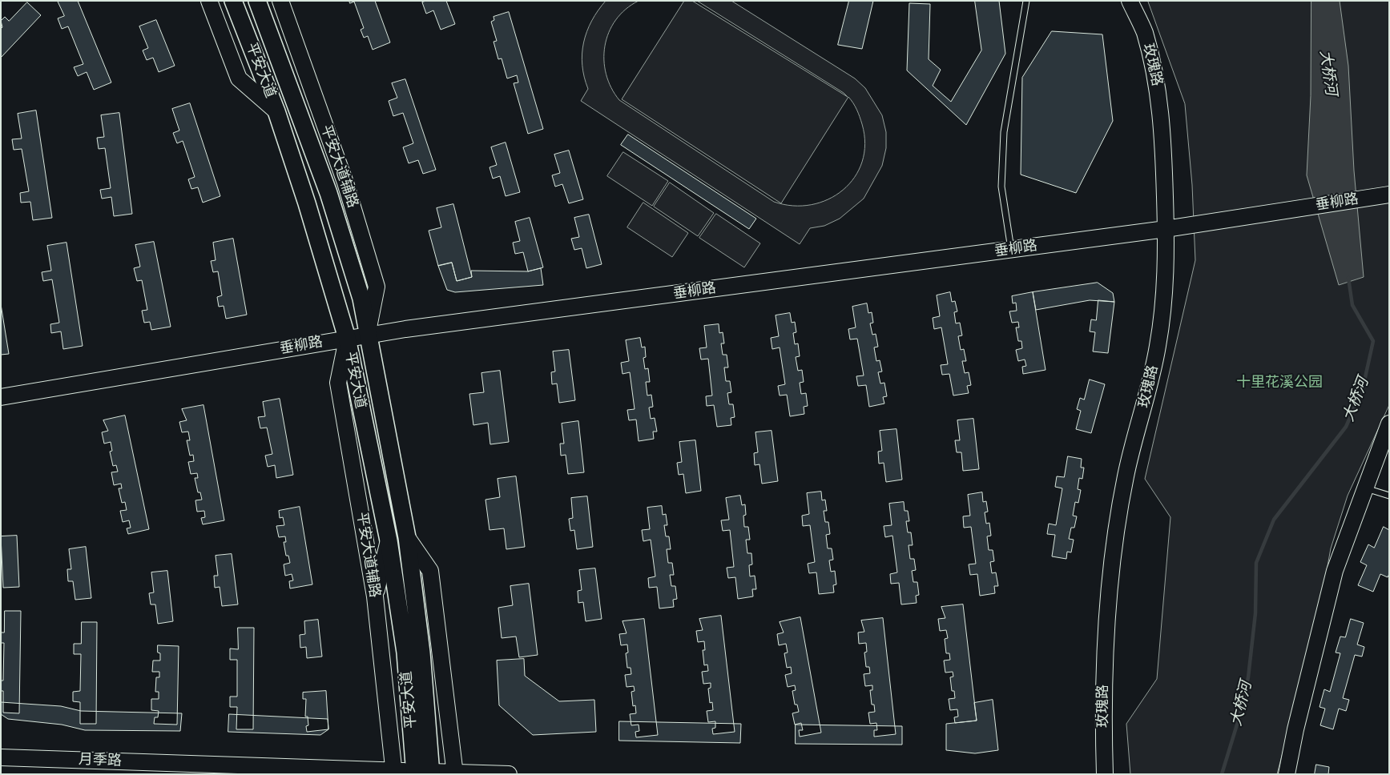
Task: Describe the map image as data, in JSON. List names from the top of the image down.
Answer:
{
  "streets": {
    "main road": ["平安大道"],
    "street": [
      "玫瑰路",
      "平安大道辅路",
      "垂柳路",
      "月季路"
    ]
  },
  "crossings": [
    ["玫瑰路", "垂柳路"],
    ["平安大道", "平安大道辅路"],
    ["平安大道", "垂柳路"],
    ["平安大道", "月季路"],
    ["平安大道辅路", "垂柳路"],
    ["平安大道辅路", "月季路"]
  ],
  "water": ["大桥河"],
  "parks": ["十里花溪公园"]
}
